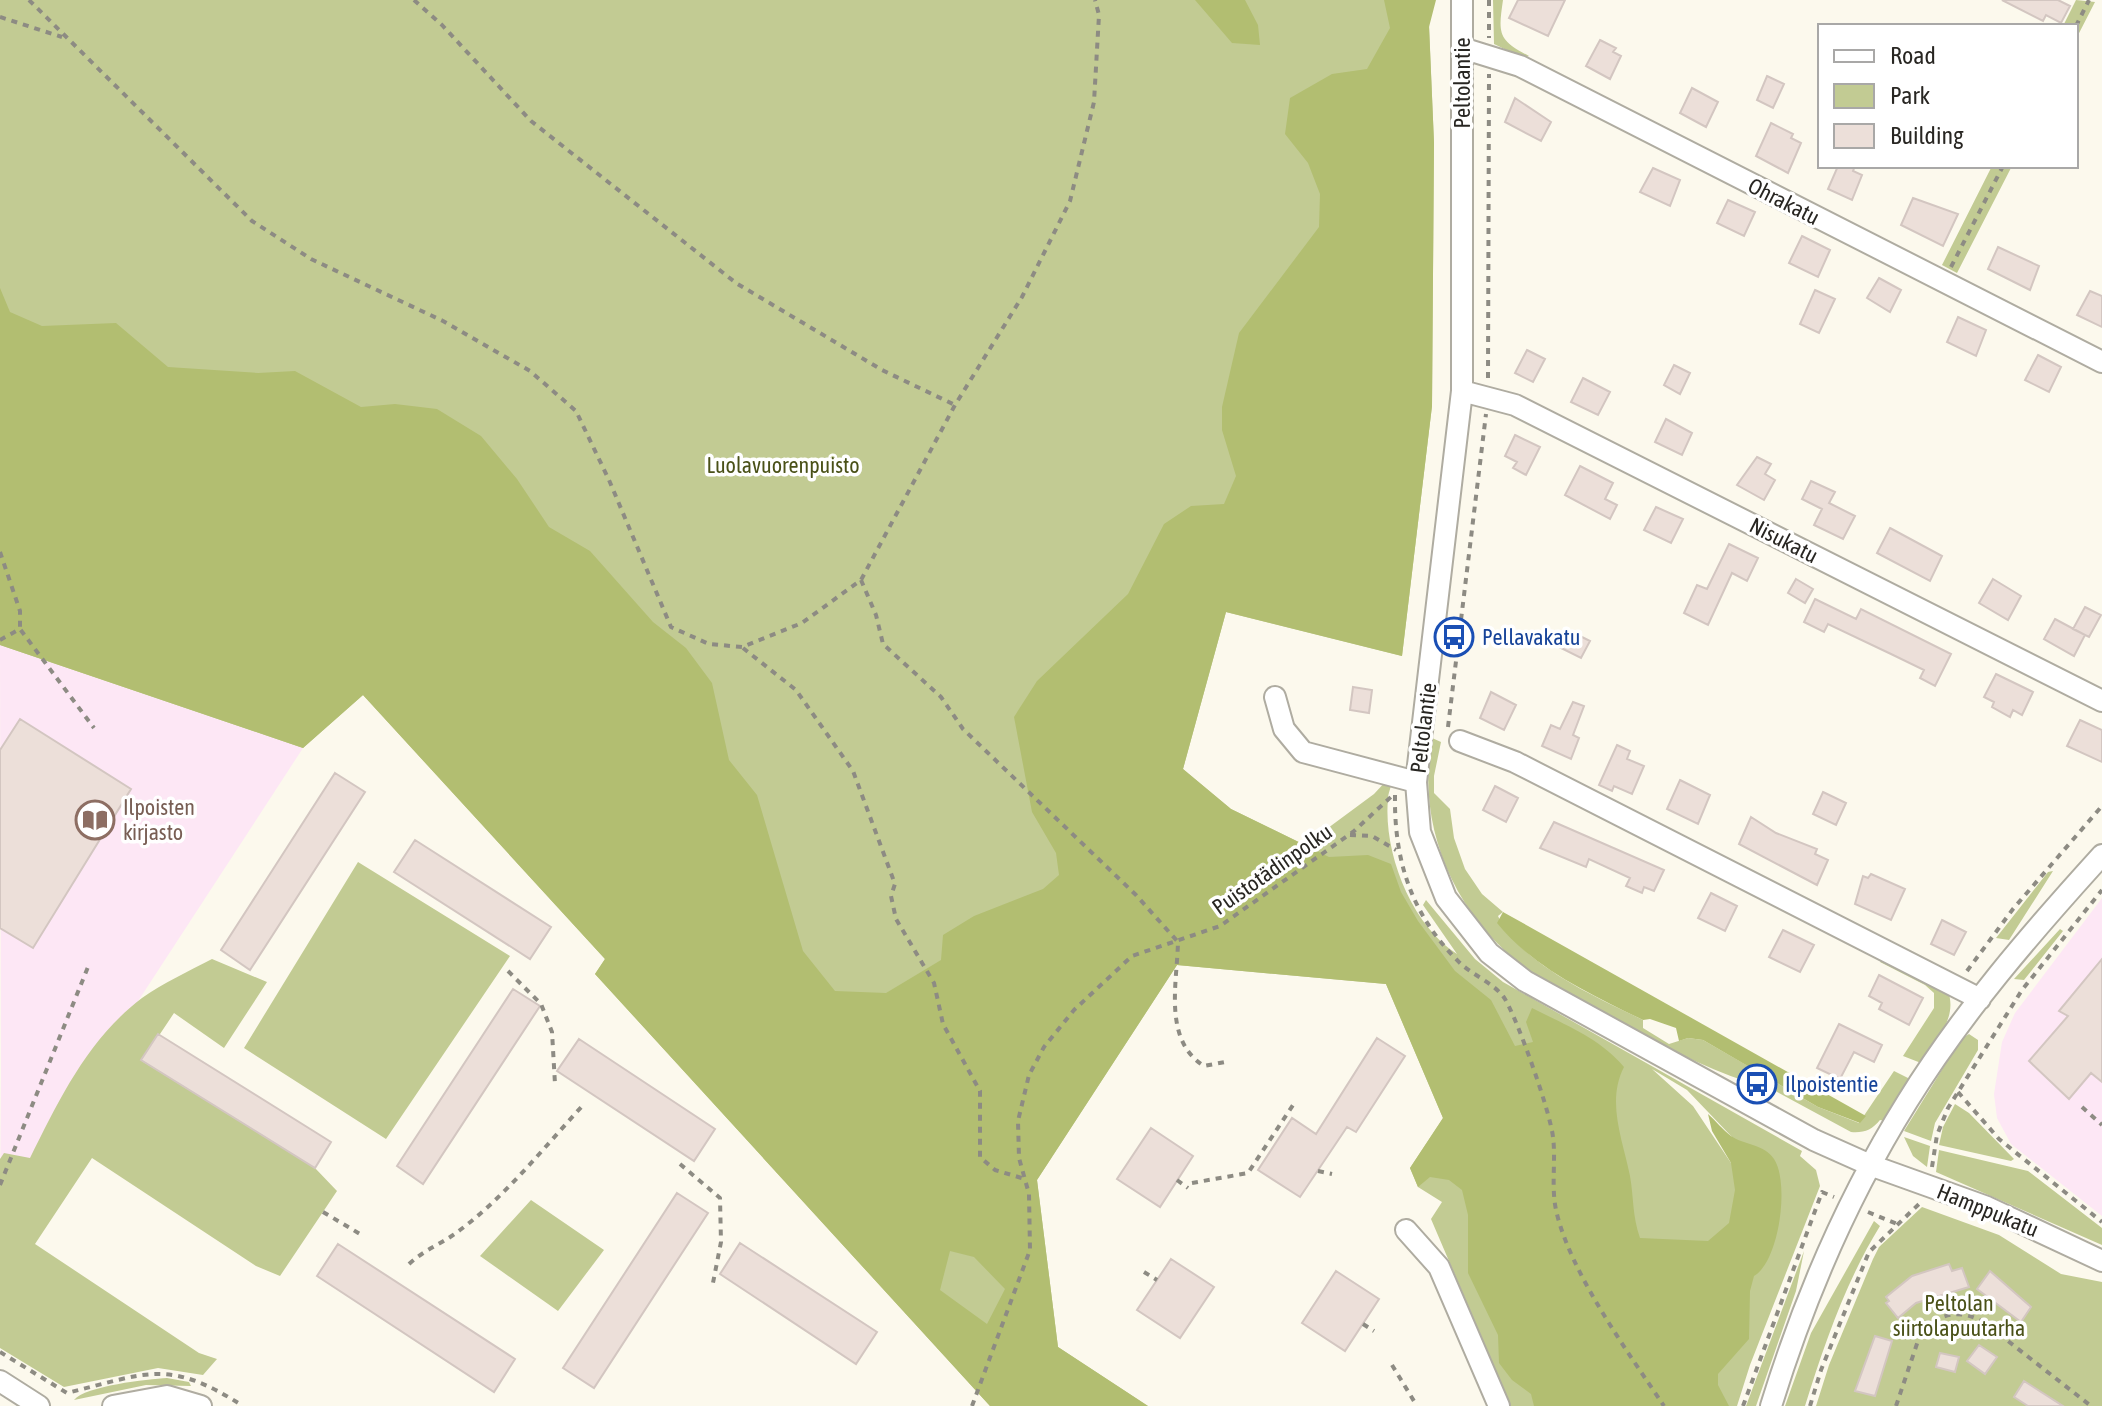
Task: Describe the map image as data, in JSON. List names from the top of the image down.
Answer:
{
  "streets": {
    "street": [
      "Peltolantie",
      "Ohrakatu",
      "Nisukatu",
      "Hamppukatu"
    ],
    "path": ["Puistotädinpolku"]
  },
  "crossings": [
    ["Peltolantie", "Ohrakatu"],
    ["Peltolantie", "Nisukatu"],
    ["Peltolantie", "Hamppukatu"]
  ],
  "parks": ["Luolavuorenpuisto", "Peltolan siirtolapuutarha"],
  "places": {
    "bus stop": ["Pellavakatu", "Ilpoistentie"],
    "library": ["Ilpoisten kirjasto"]
  },
  "legend": ["Road", "Park", "Building"]
}
